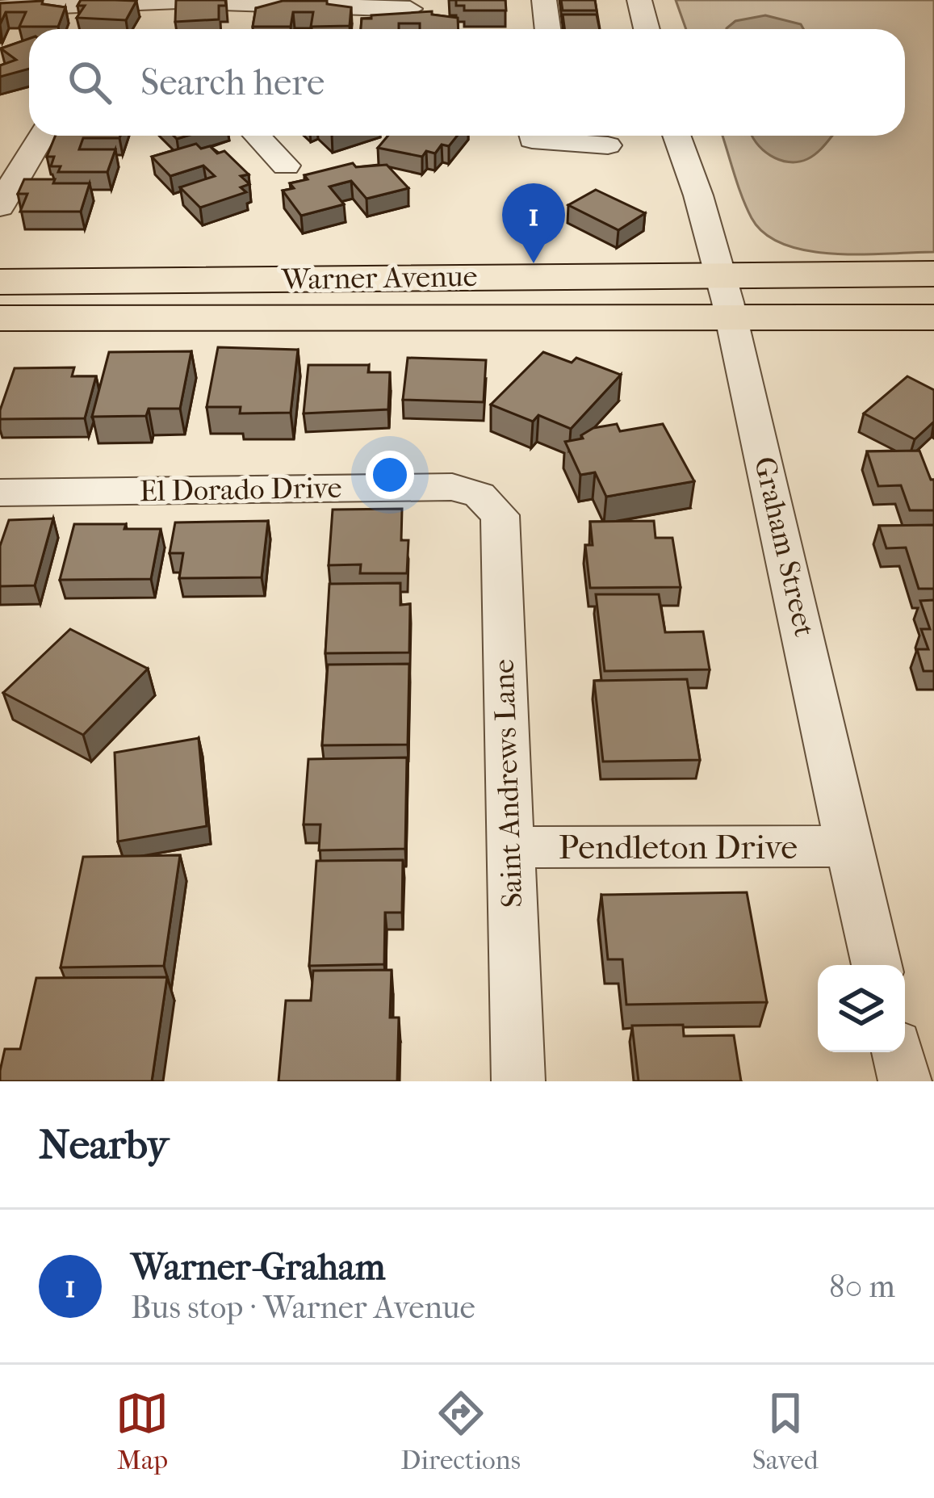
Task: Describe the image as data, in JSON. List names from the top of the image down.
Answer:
{
  "streets": {
    "main road": ["Warner Avenue"],
    "street": [
      "El Dorado Drive",
      "Graham Street",
      "Saint Andrews Lane",
      "Pendleton Drive"
    ]
  },
  "crossings": [
    ["Warner Avenue", "Graham Street"],
    ["El Dorado Drive", "Saint Andrews Lane"],
    ["Graham Street", "Pendleton Drive"],
    ["Saint Andrews Lane", "Pendleton Drive"]
  ],
  "page": {
    "search": "Search here",
    "pins": "1",
    "heading": "Nearby",
    "list": [
      {
        "mark": "1",
        "name": "Warner-Graham",
        "note": "Bus stop · Warner Avenue",
        "value": "80 m"
      }
    ],
    "nav": ["Map", "Directions", "Saved"]
  }
}
